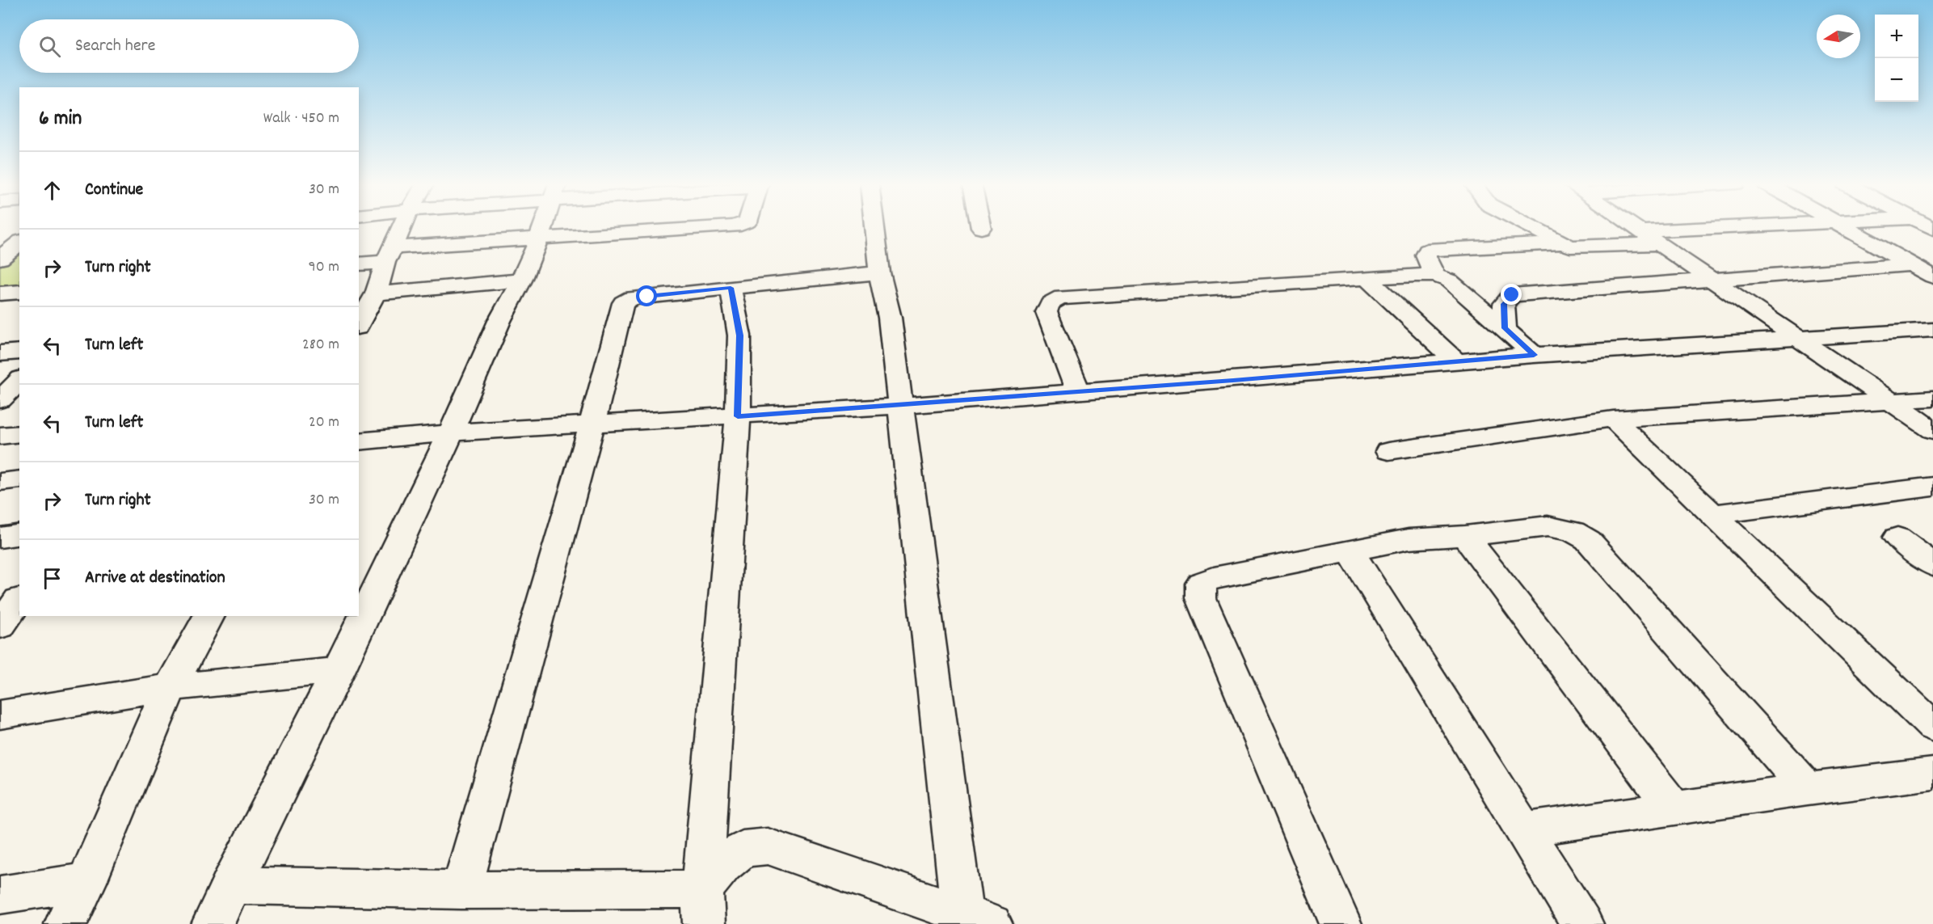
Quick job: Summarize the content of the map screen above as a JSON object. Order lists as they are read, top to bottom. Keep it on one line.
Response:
{"north":"left","page":{"map_buttons":["+","−"],"search":"Search here","heading":["6 min","Walk · 450 m"],"list":[["Continue","30 m"],["Turn right","90 m"],["Turn left","280 m"],["Turn left","20 m"],["Turn right","30 m"],"Arrive at destination"]}}
